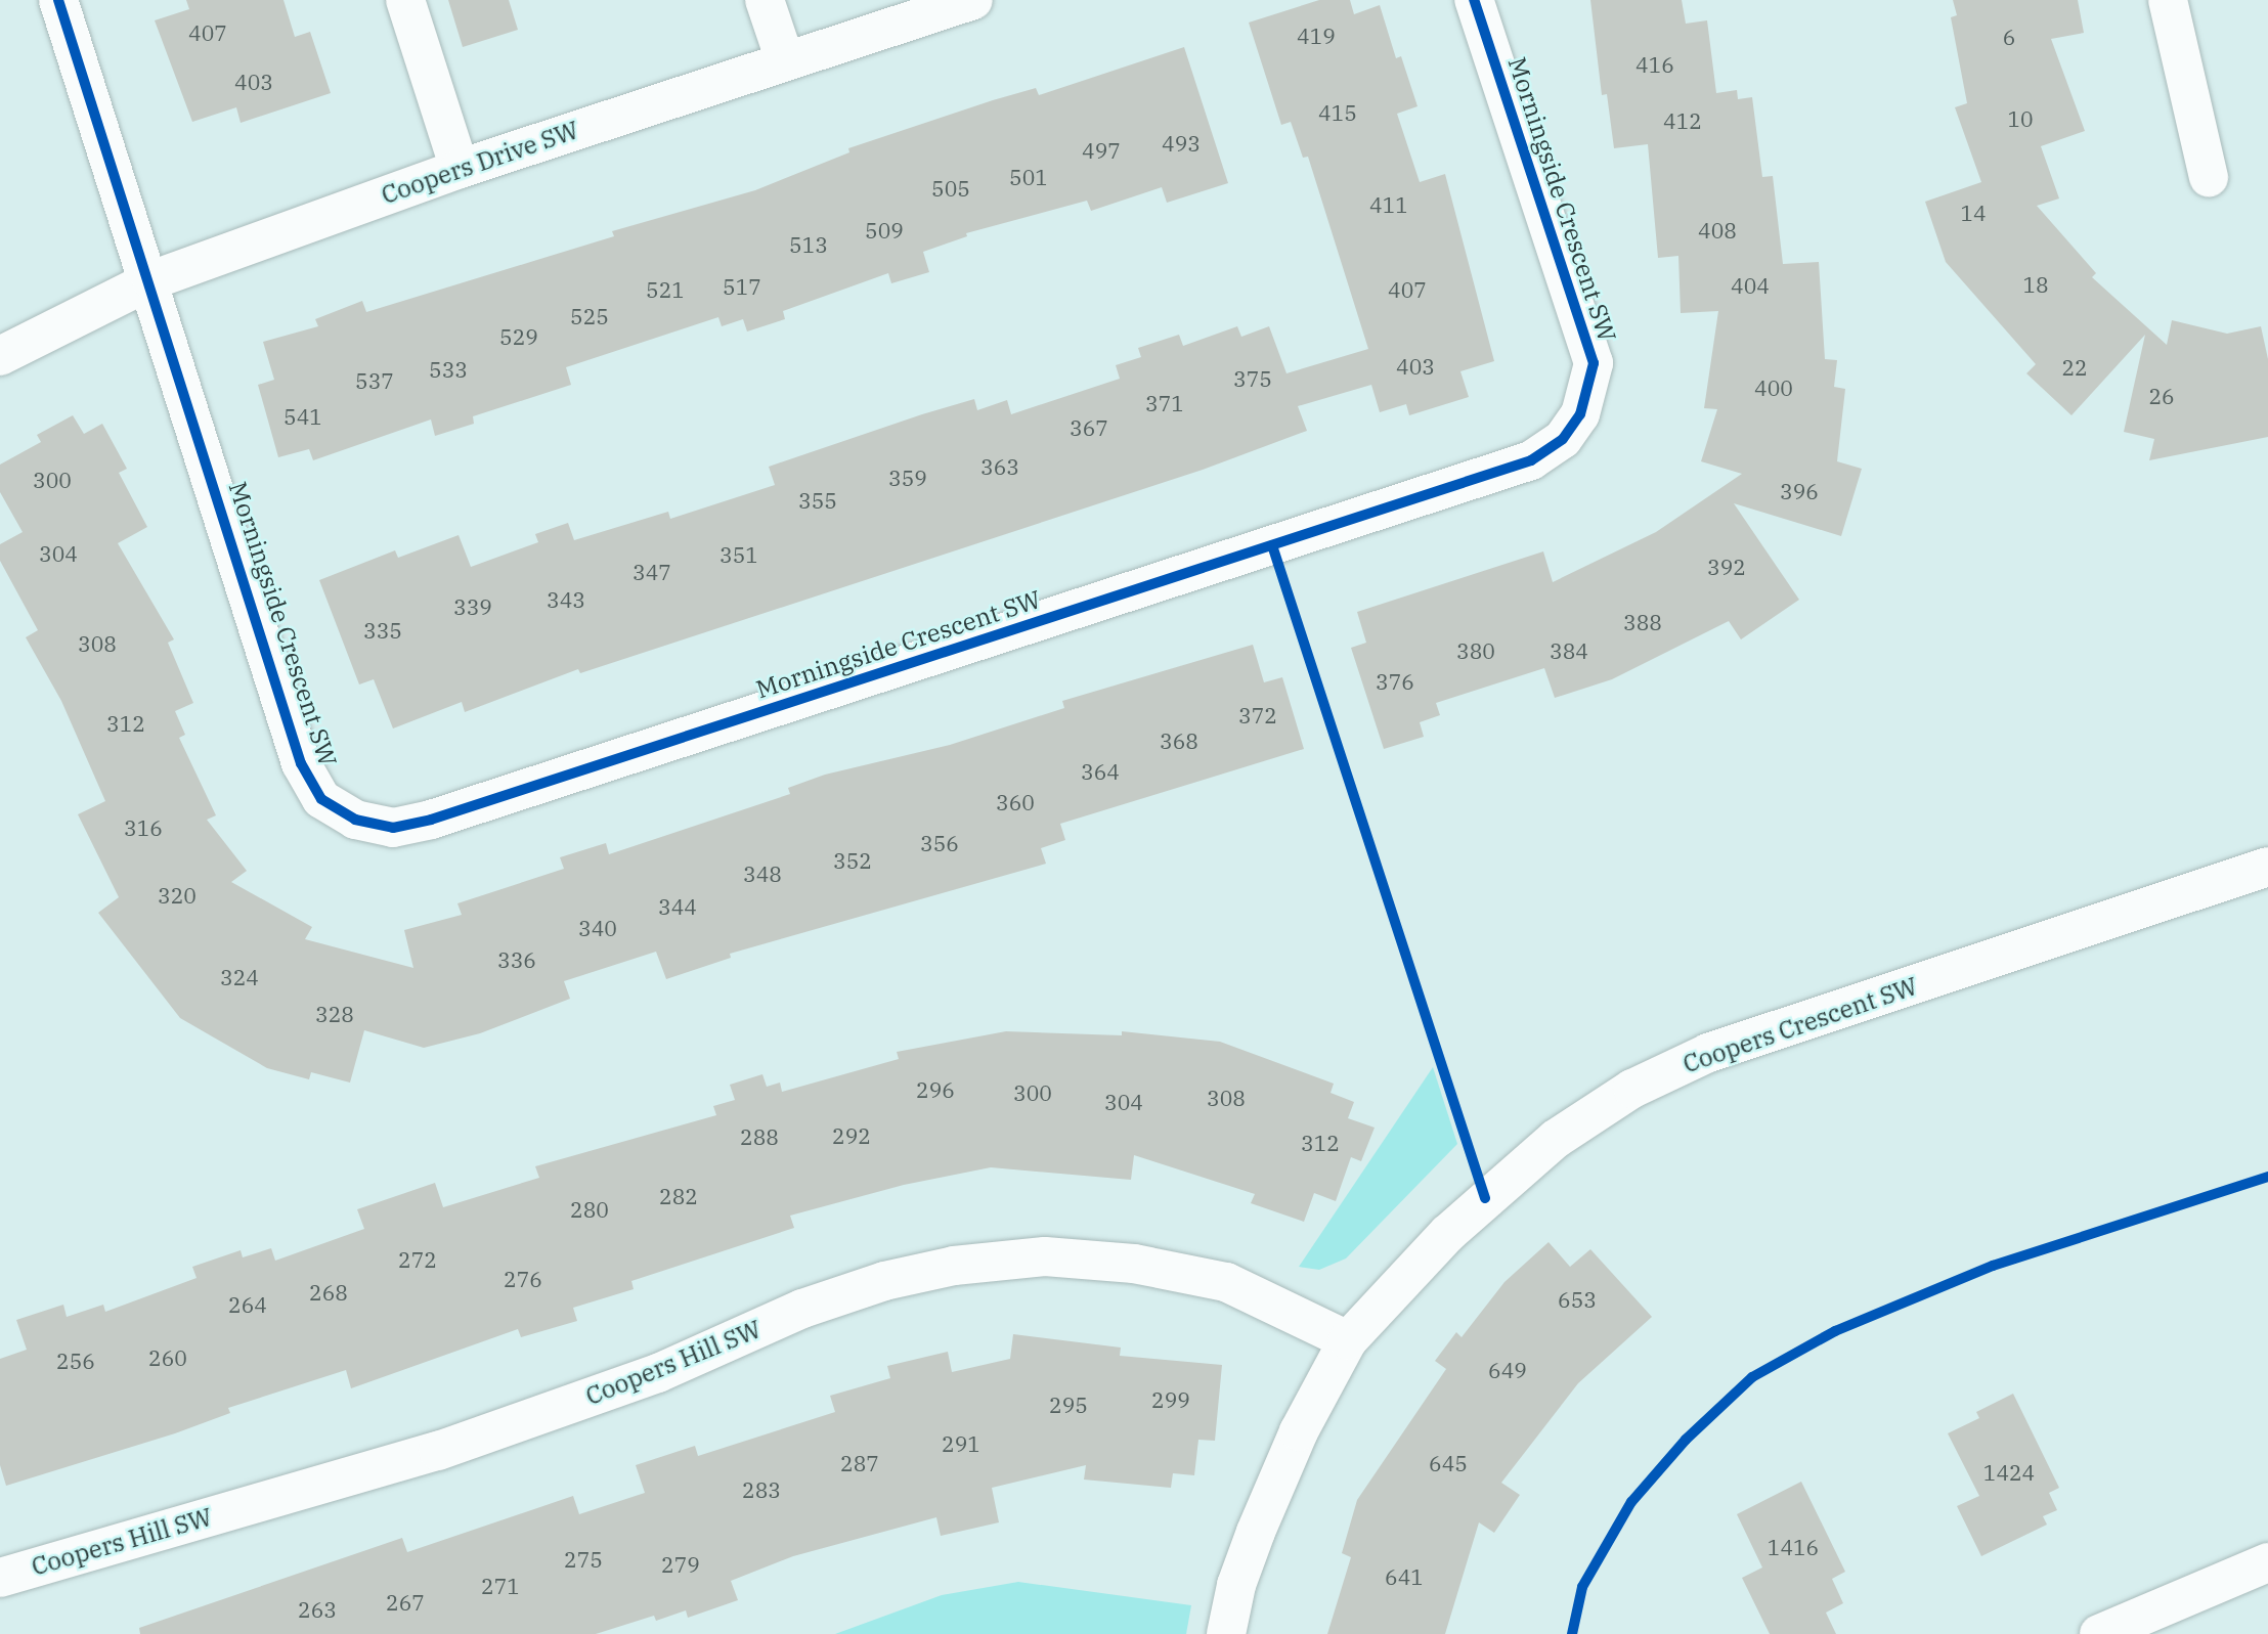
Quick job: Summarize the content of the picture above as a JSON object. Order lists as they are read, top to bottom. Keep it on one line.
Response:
{"streets":{"street":["Coopers Drive SW","Morningside Crescent SW","Coopers Crescent SW","Coopers Hill SW"]},"crossings":[["Coopers Drive SW","Morningside Crescent SW"],["Coopers Crescent SW","Coopers Hill SW"]],"house_numbers":["407","419","6","416","403","415","10","412","493","497","501","505","411","14","509","408","513","18","404","517","521","407","525","529","403","22","533","375","537","400","26","371","541","367","363","359","300","396","355","304","351","392","347","343","339","388","335","308","380","384","376","372","312","368","364","360","316","356","352","348","320","344","340","336","324","328","296","300","308","304","292","288","312","282","280","272","276","268","653","264","260","256","649","299","295","291","287","645","1424","283","1416","275","279","641","271","267","263"]}
